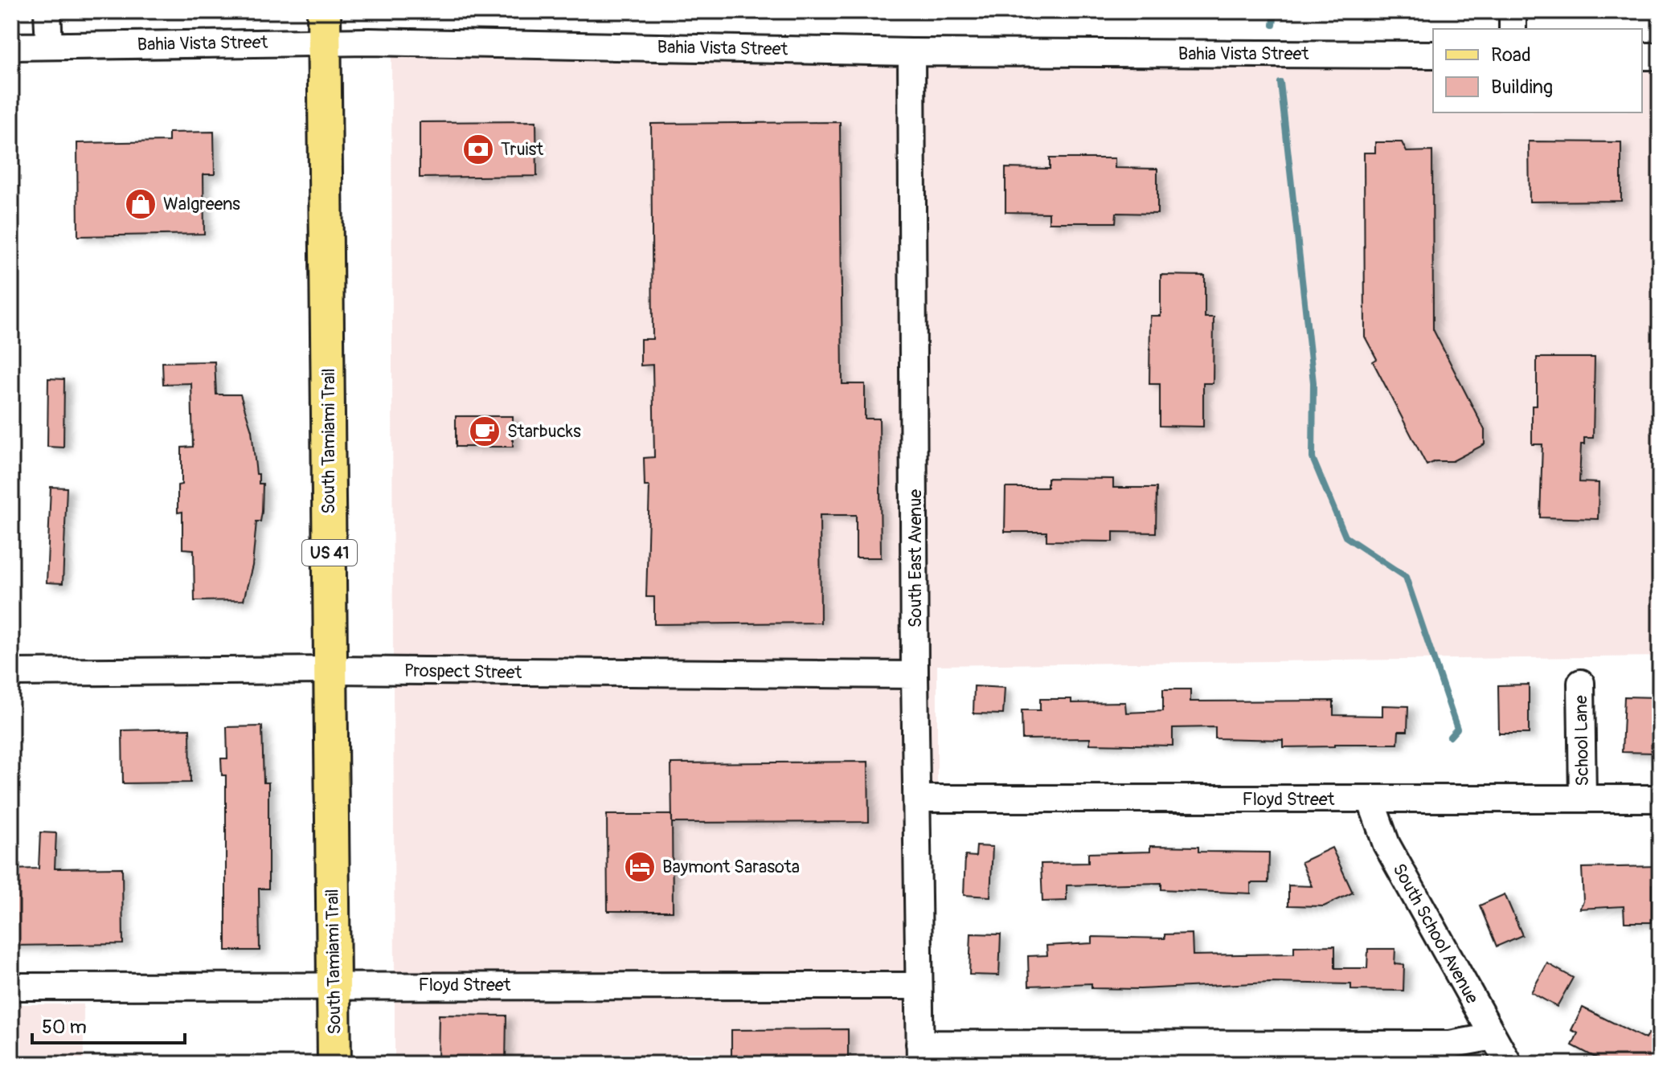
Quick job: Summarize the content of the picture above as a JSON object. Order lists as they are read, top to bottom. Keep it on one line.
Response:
{"streets":{"main road":["South Tamiami Trail","US 41"],"street":["Bahia Vista Street","South East Avenue","Prospect Street","School Lane","Floyd Street","South School Avenue"]},"crossings":[["Bahia Vista Street","South Tamiami Trail"],["Bahia Vista Street","South East Avenue"],["South Tamiami Trail","Prospect Street"],["South Tamiami Trail","Floyd Street"],["South East Avenue","Prospect Street"],["South East Avenue","Floyd Street"],["School Lane","Floyd Street"],["Floyd Street","South School Avenue"]],"places":{"bank":["Truist"],"shop":["Walgreens"],"cafe":["Starbucks"],"hotel":["Baymont Sarasota"]},"legend":["Road","Building"],"scale_bar":"50 m"}
